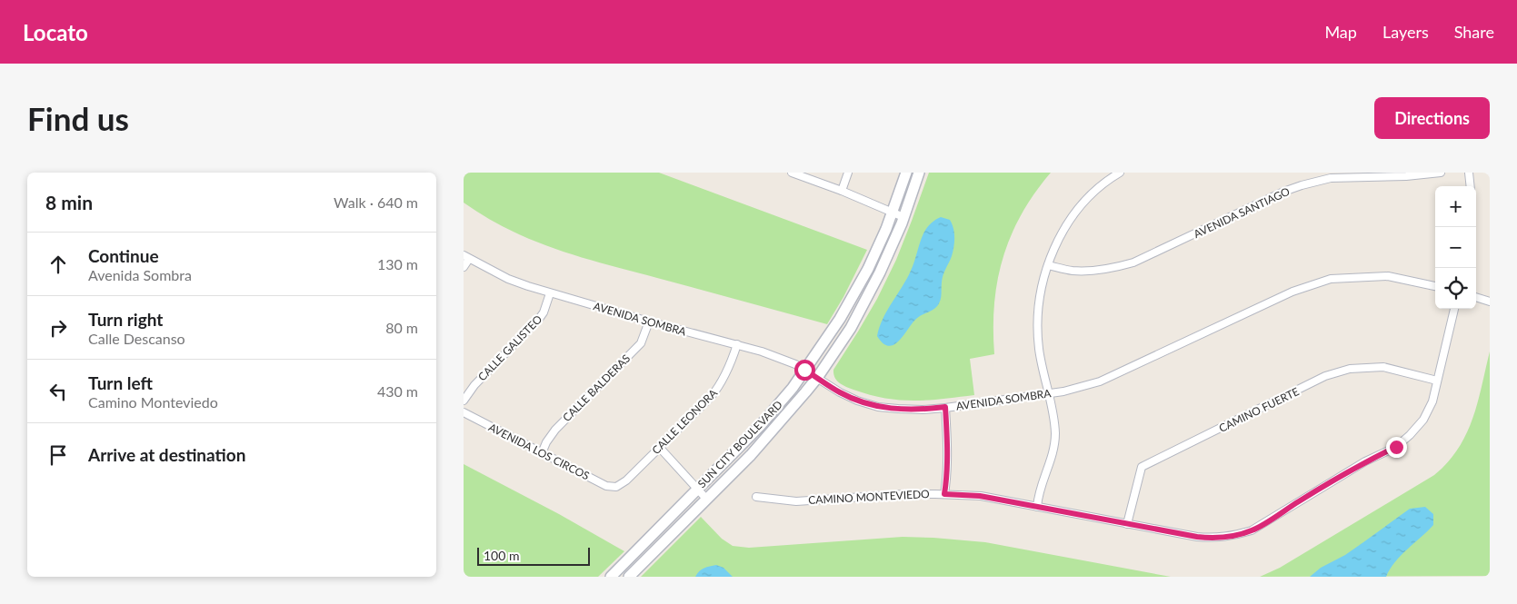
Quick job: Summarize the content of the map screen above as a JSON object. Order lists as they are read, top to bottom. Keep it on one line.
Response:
{"streets":{"street":["AVENIDA SANTIAGO","AVENIDA SOMBRA","CALLE GALISTEO","CALLE BALDERAS","CAMINO FUERTE","CALLE LEONORA","SUN CITY BOULEVARD","AVENIDA LOS CIRCOS","CAMINO MONTEVIEDO"]},"crossings":[["AVENIDA SOMBRA","CALLE GALISTEO"],["AVENIDA SOMBRA","CALLE BALDERAS"],["AVENIDA SOMBRA","CALLE LEONORA"],["AVENIDA SOMBRA","SUN CITY BOULEVARD"],["CALLE BALDERAS","AVENIDA LOS CIRCOS"],["CAMINO FUERTE","CAMINO MONTEVIEDO"],["CALLE LEONORA","AVENIDA LOS CIRCOS"]],"scale_bar":"100 m","page":{"header":"Locato","nav":["Map","Layers","Share"],"buttons":"Directions","title":"Find us","heading":["8 min","Walk · 640 m"],"map_buttons":["+","−"],"list":[["Continue","Avenida Sombra","130 m"],["Turn right","Calle Descanso","80 m"],["Turn left","Camino Monteviedo","430 m"],"Arrive at destination"],"scale":"100 m"}}
